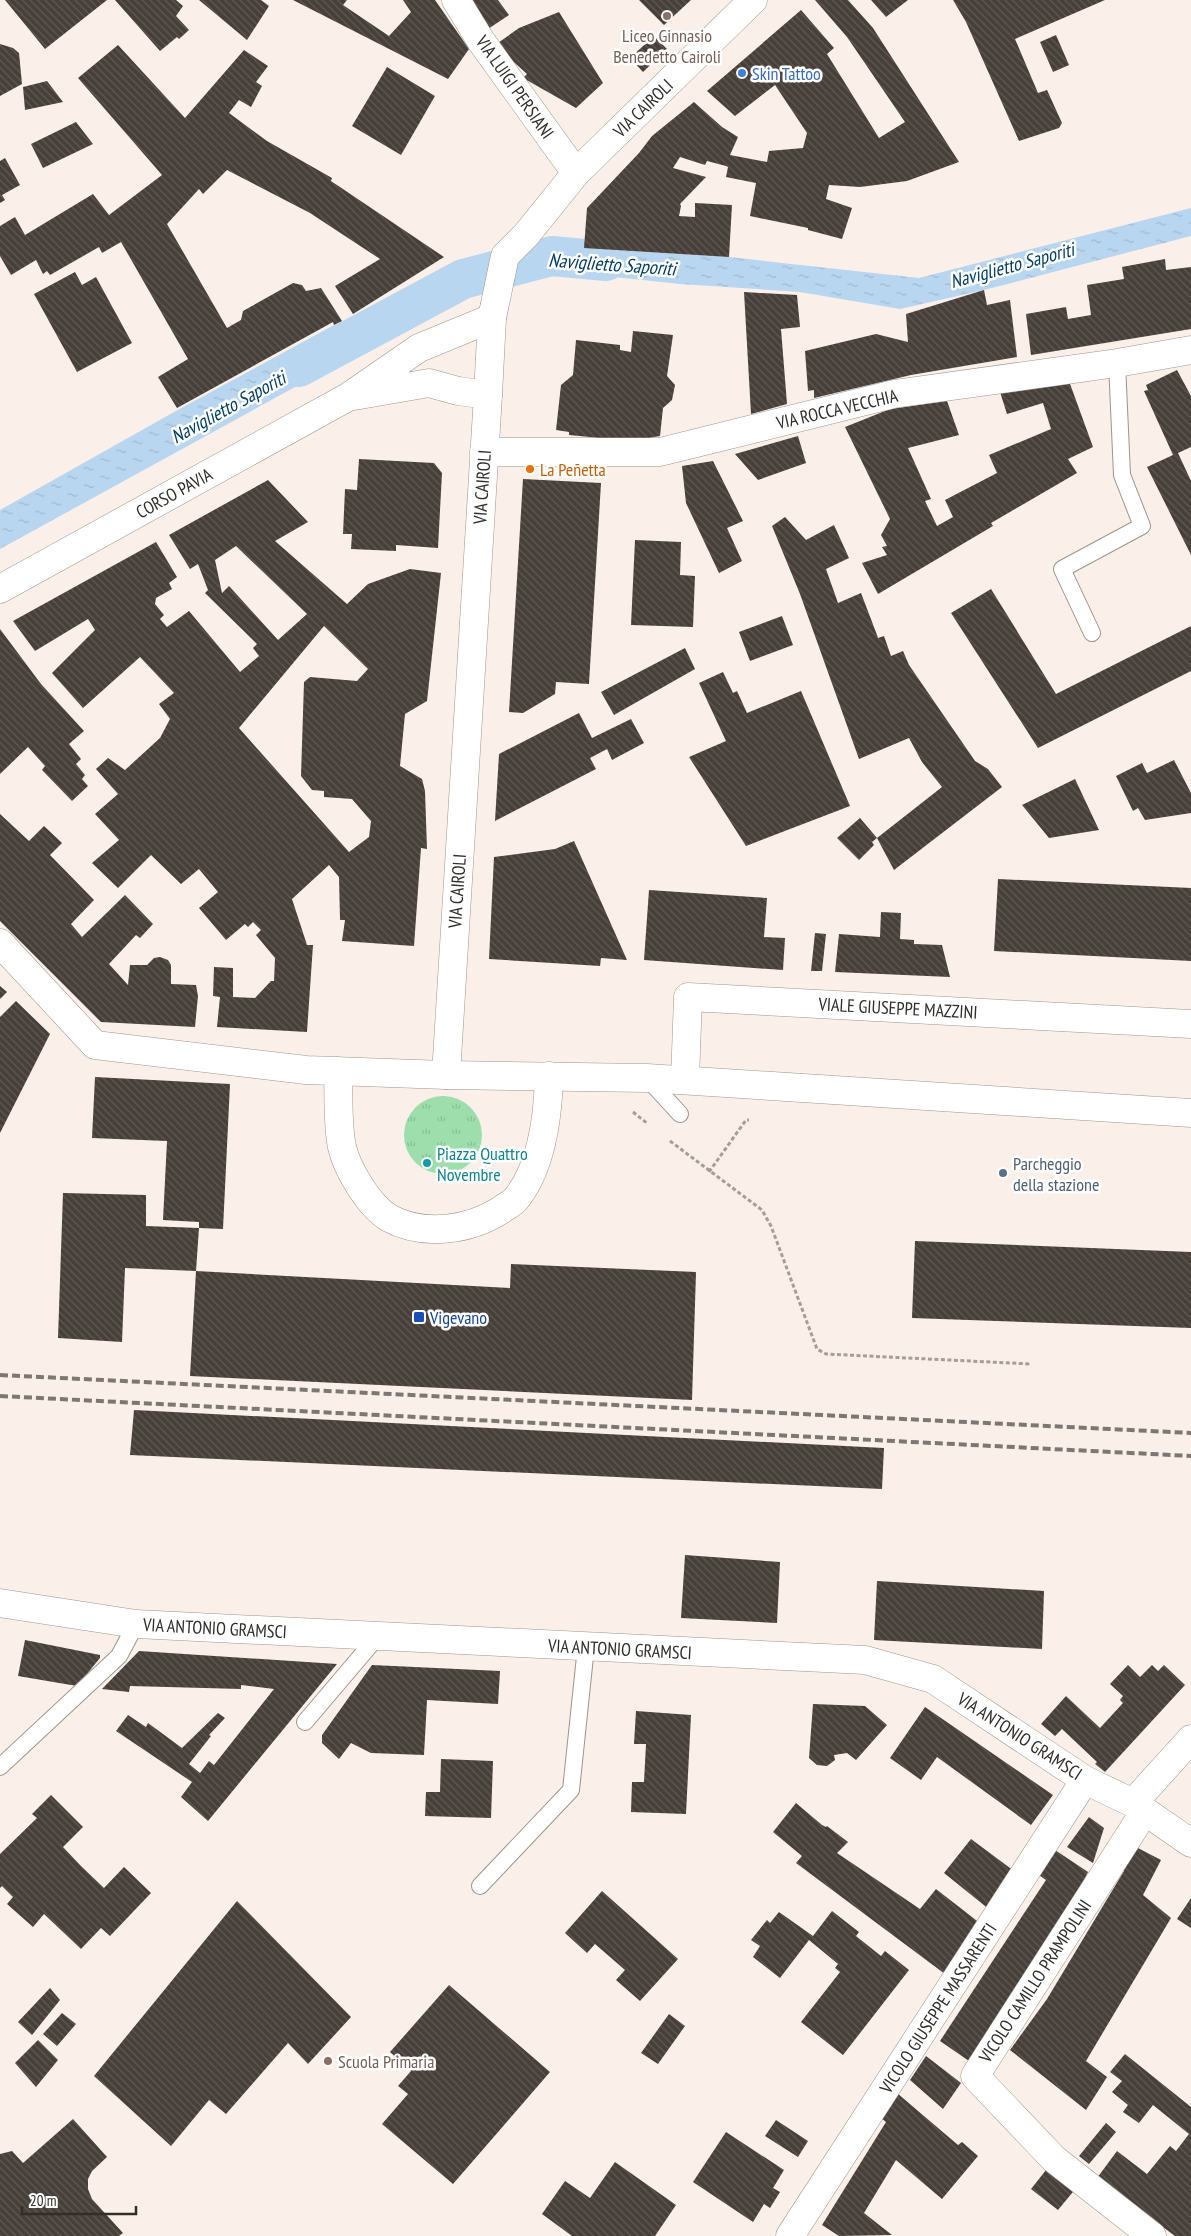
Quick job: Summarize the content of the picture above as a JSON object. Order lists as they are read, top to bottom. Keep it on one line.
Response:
{"streets":{"street":["VIA LUIGI PERSIANI","VIA CAIROLI","VIA ROCCA VECCHIA","CORSO PAVIA","VIALE GIUSEPPE MAZZINI","VIA ANTONIO GRAMSCI","VICOLO CAMILLO PRAMPOLINI","VICOLO GIUSEPPE MASSARENTI"]},"crossings":[["VIA LUIGI PERSIANI","VIA CAIROLI"],["VIA CAIROLI","VIA ROCCA VECCHIA"],["VIA CAIROLI","CORSO PAVIA"],["VIA ANTONIO GRAMSCI","VICOLO CAMILLO PRAMPOLINI"],["VIA ANTONIO GRAMSCI","VICOLO GIUSEPPE MASSARENTI"]],"water":["Naviglietto Saporiti"],"places":{"other":["Liceo Ginnasio Benedetto Cairoli","Skin Tattoo","La Peñetta","Piazza Quattro Novembre","Parcheggio della stazione","Scuola Primaria"],"transit":["Vigevano"]},"scale_bar":"20 m"}
